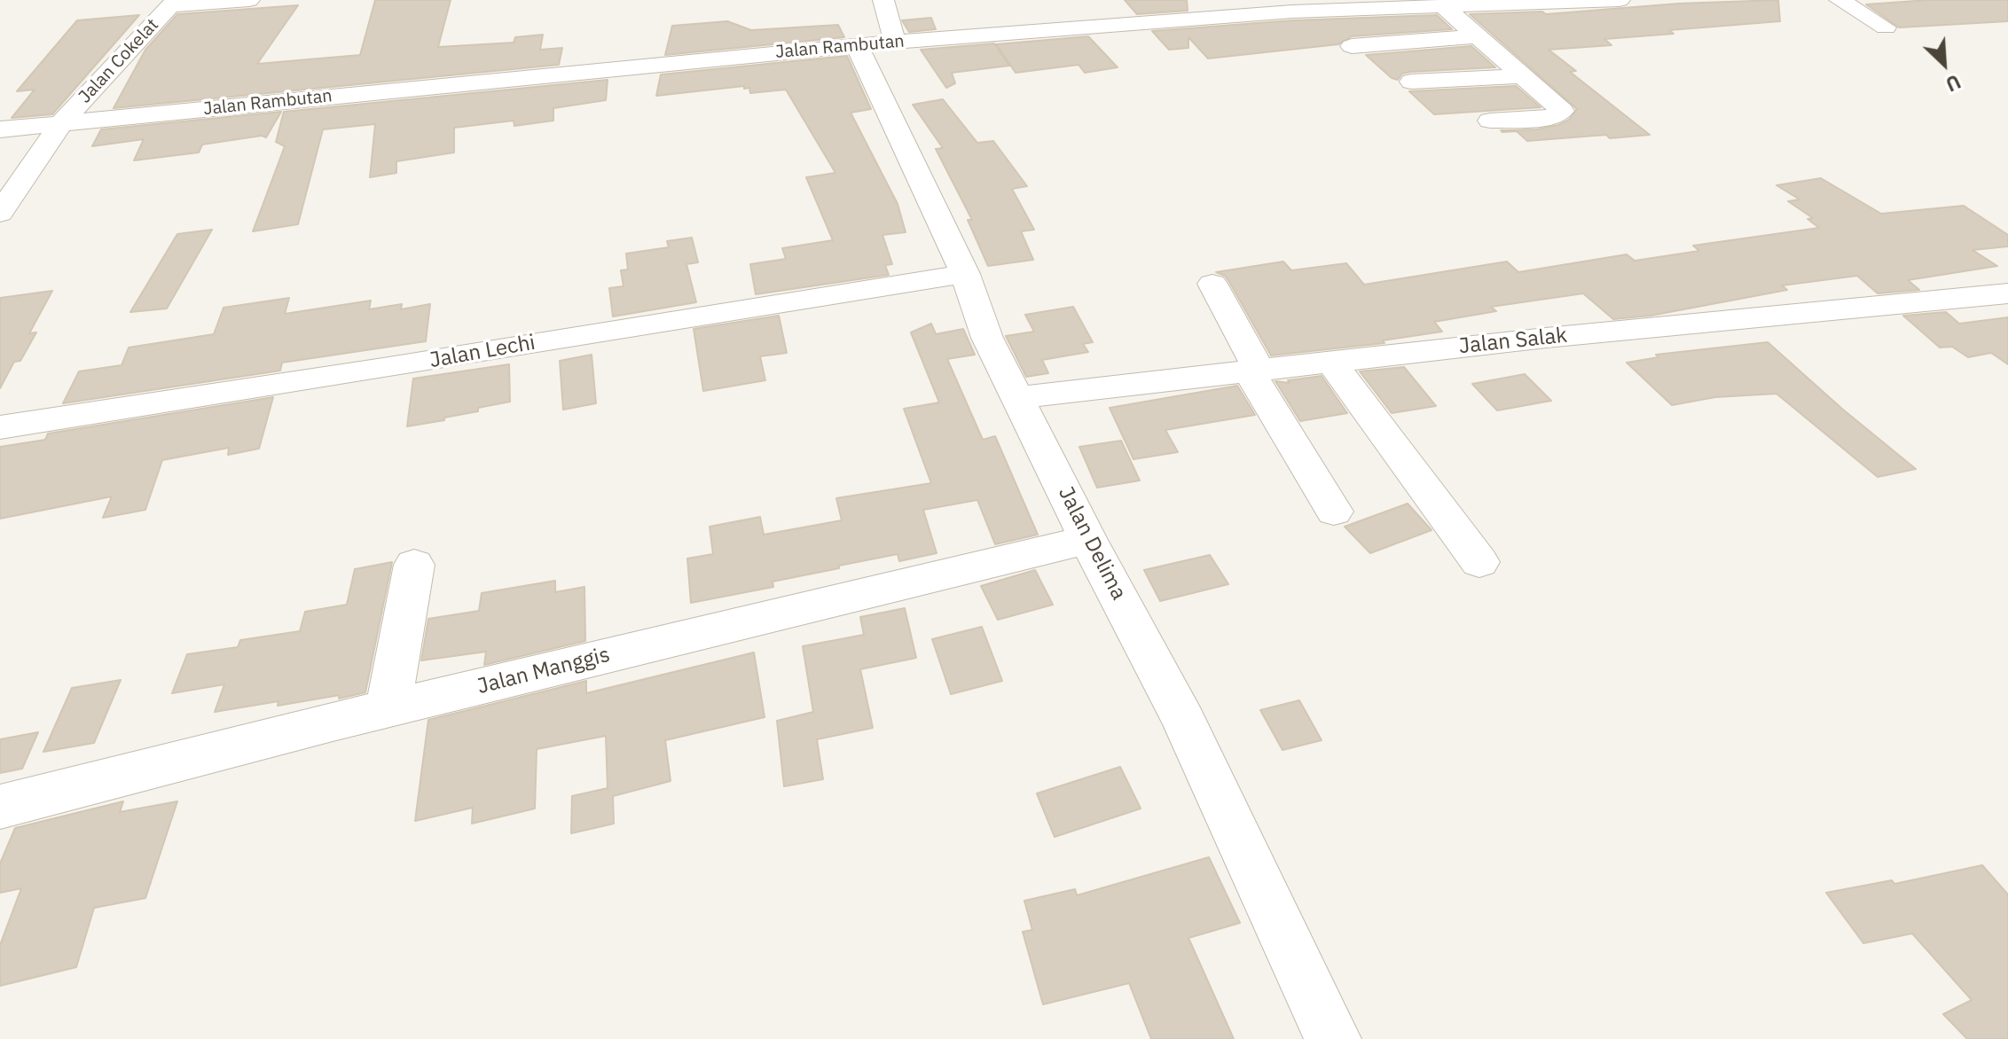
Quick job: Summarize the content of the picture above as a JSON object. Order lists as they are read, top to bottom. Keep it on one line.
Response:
{"streets":{"street":["Jalan Rambutan","Jalan Cokelat","Jalan Salak","Jalan Lechi","Jalan Delima","Jalan Manggis"]},"crossings":[["Jalan Rambutan","Jalan Cokelat"],["Jalan Rambutan","Jalan Delima"],["Jalan Salak","Jalan Delima"],["Jalan Lechi","Jalan Delima"],["Jalan Delima","Jalan Manggis"]],"north":"bottom right"}
